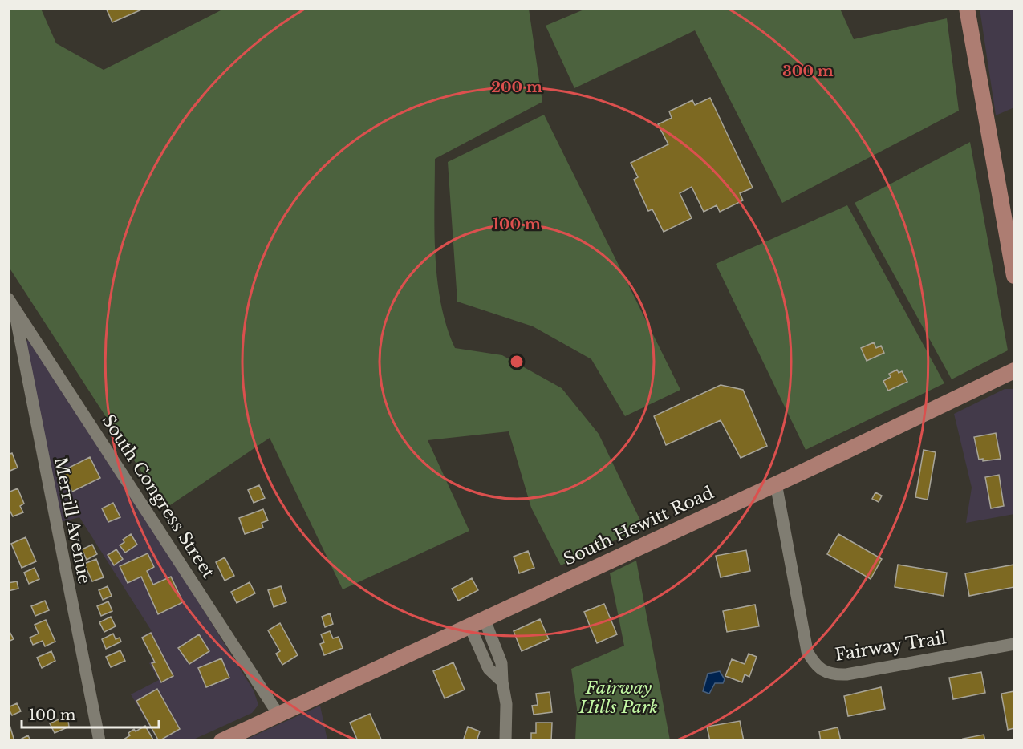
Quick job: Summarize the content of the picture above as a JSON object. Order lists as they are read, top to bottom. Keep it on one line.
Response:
{"streets":{"main road":["South Hewitt Road"],"street":["South Congress Street","Merrill Avenue","Fairway Trail"]},"crossings":[["South Congress Street","Merrill Avenue"],["South Congress Street","South Hewitt Road"],["South Hewitt Road","Fairway Trail"]],"parks":["Fairway Hills Park"],"scale_bar":"100 m","rings":["300 m","200 m","100 m"]}
